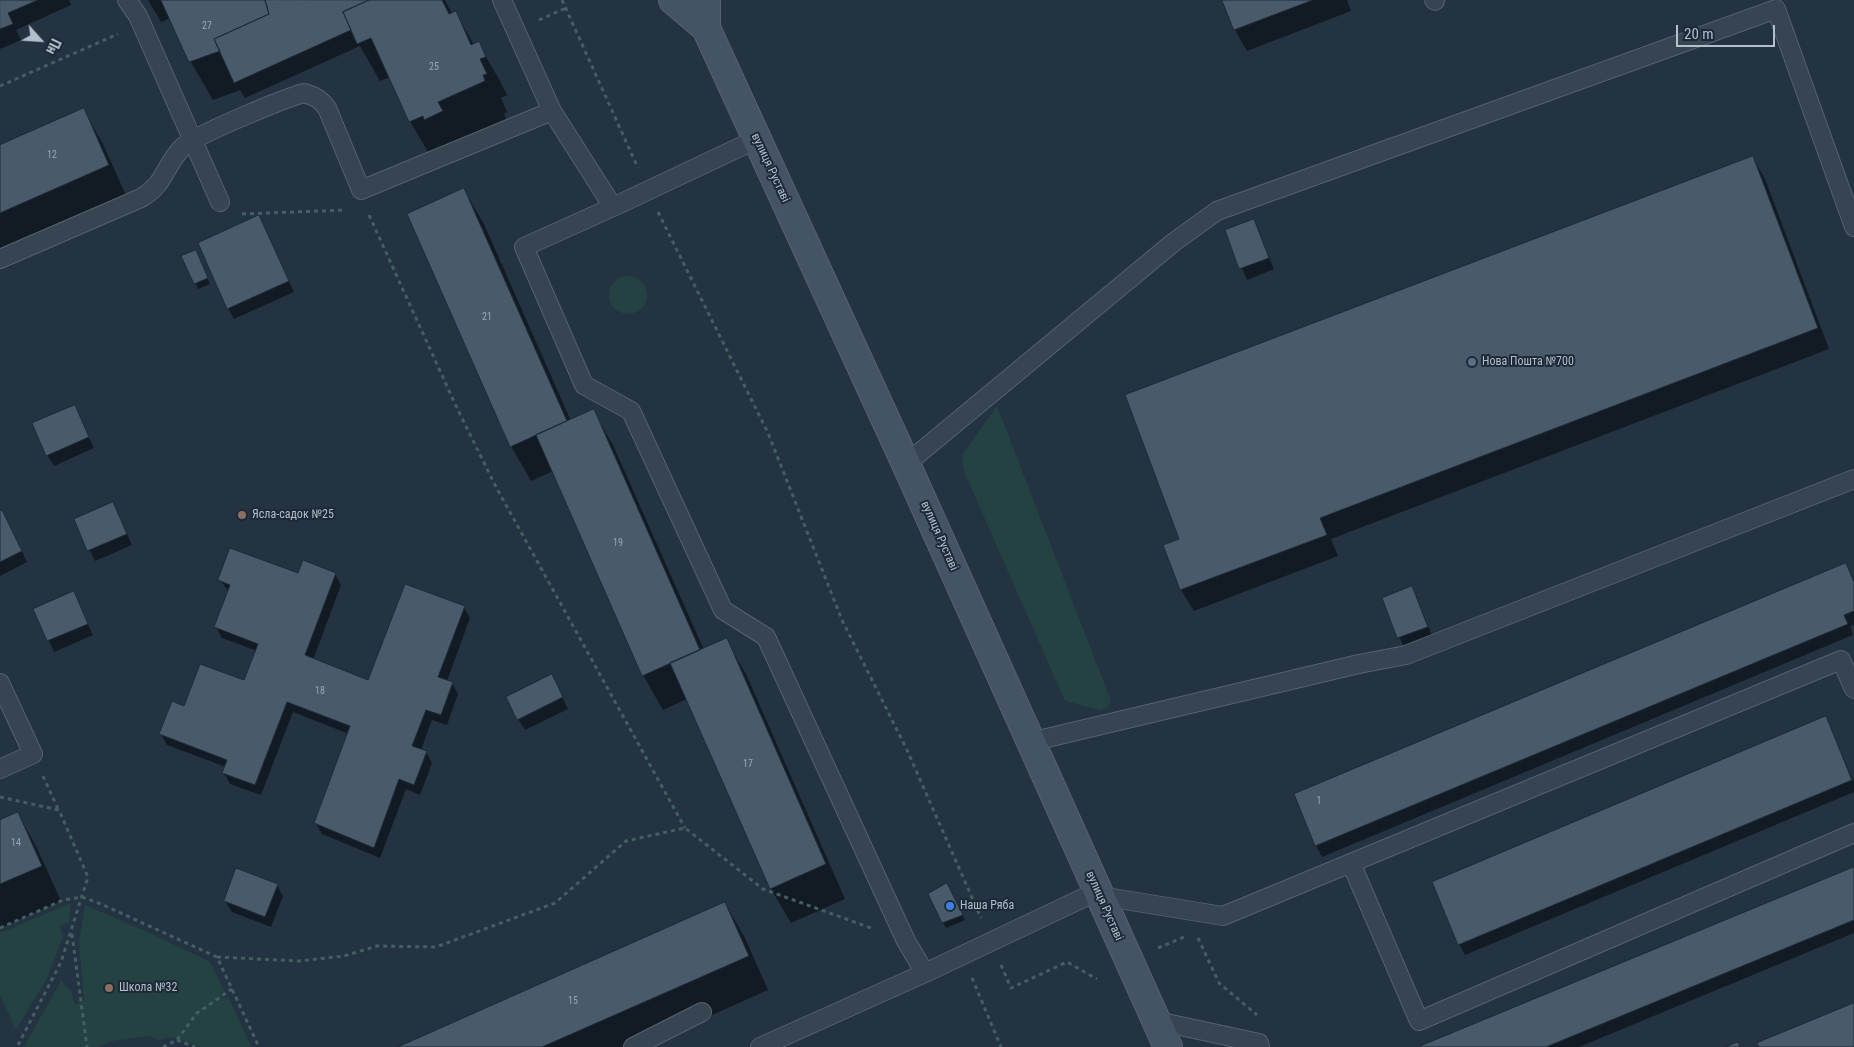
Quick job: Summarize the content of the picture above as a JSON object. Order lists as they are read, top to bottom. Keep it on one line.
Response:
{"streets":{"main road":["вулиця Руставі"]},"places":["Нова Пошта №700","Ясла-садок №25","Наша Ряба","Школа №32"],"house_numbers":["27","25","12","21","19","18","17","1","14","15"],"scale_bar":"20 m","north":"bottom right"}
